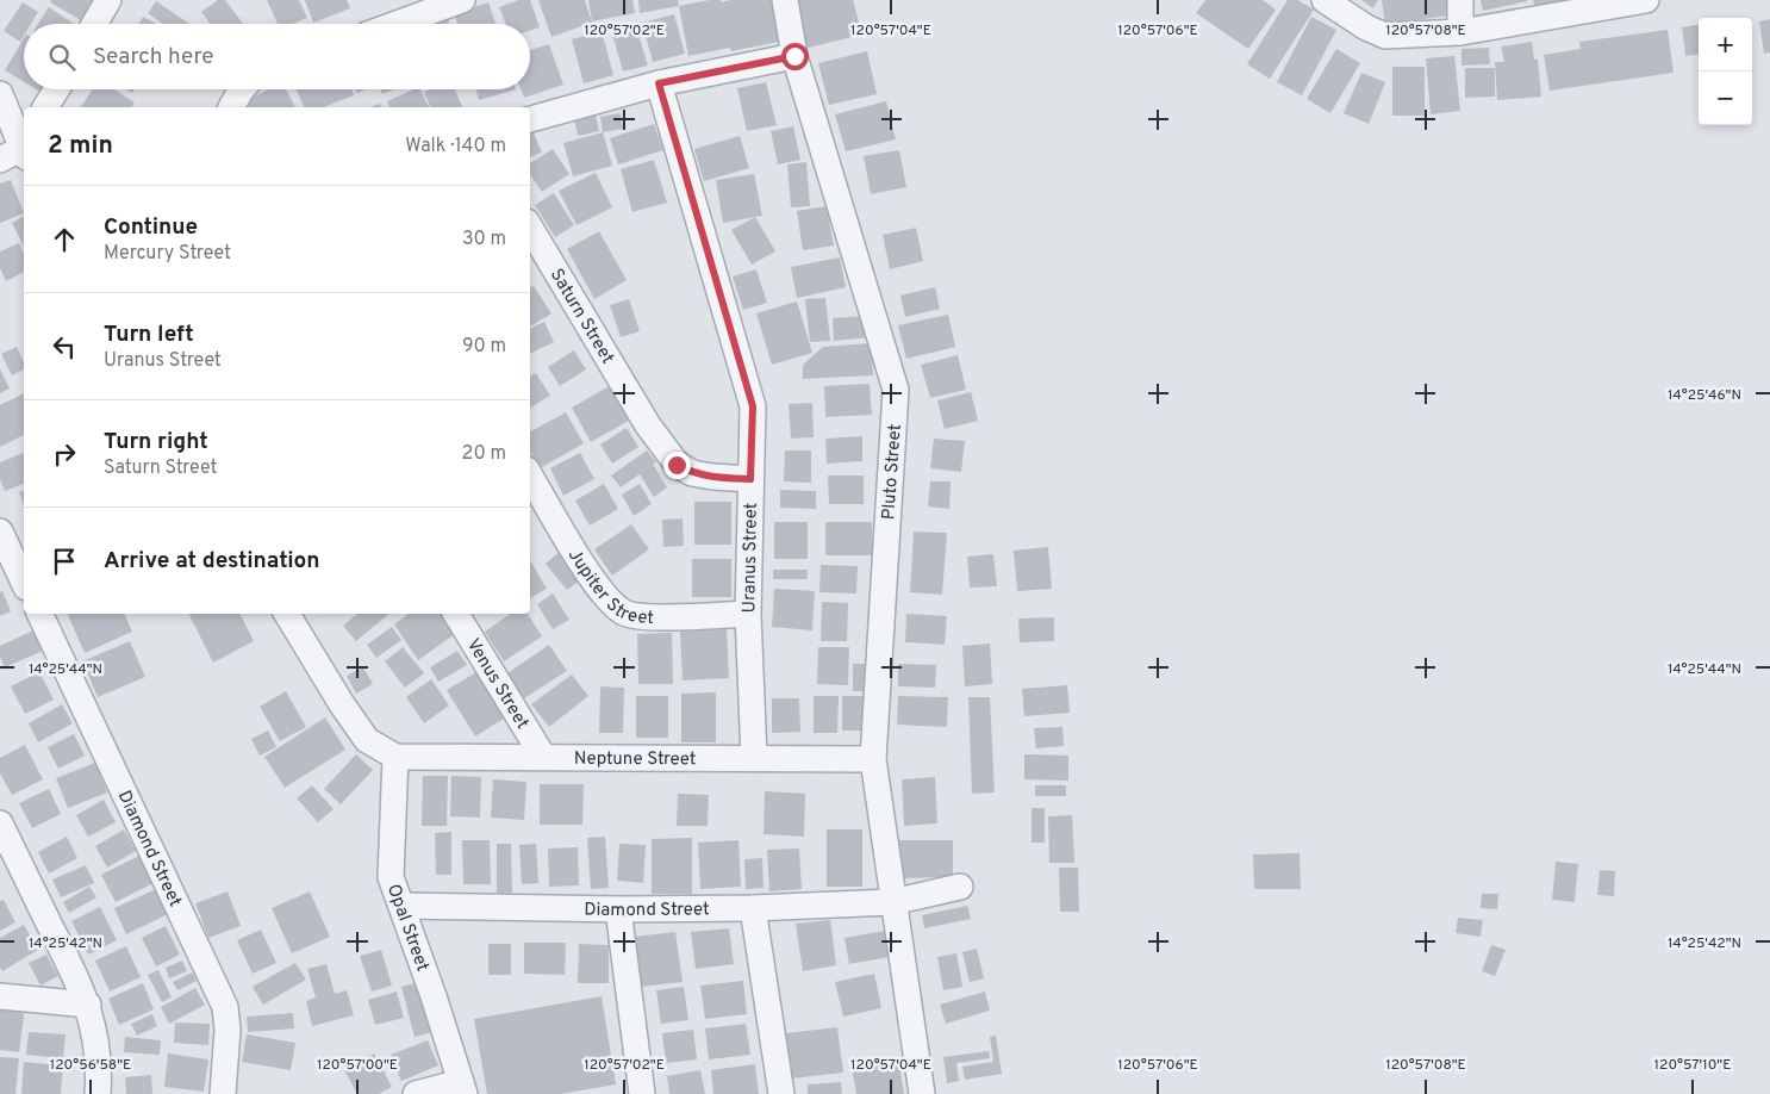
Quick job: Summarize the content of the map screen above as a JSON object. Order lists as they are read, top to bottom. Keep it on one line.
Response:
{"streets":{"street":["Saturn Street","Pluto Street","Uranus Street","Jupiter Street","Venus Street","Neptune Street","Diamond Street","Opal Street"]},"crossings":[["Saturn Street","Uranus Street"],["Pluto Street","Neptune Street"],["Pluto Street","Diamond Street"],["Uranus Street","Jupiter Street"],["Uranus Street","Neptune Street"],["Venus Street","Neptune Street"],["Neptune Street","Opal Street"],["Diamond Street","Opal Street"]],"page":{"map_buttons":["+","−"],"search":"Search here","heading":["2 min","Walk · 140 m"],"list":[["Continue","Mercury Street","30 m"],["Turn left","Uranus Street","90 m"],["Turn right","Saturn Street","20 m"],"Arrive at destination"]},"coordinates":["120°57'02\"E","120°57'04\"E","120°57'06\"E","120°57'08\"E","14°25'46\"N","14°25'44\"N","14°25'42\"N","120°56'58\"E","120°57'00\"E","120°57'10\"E"]}
